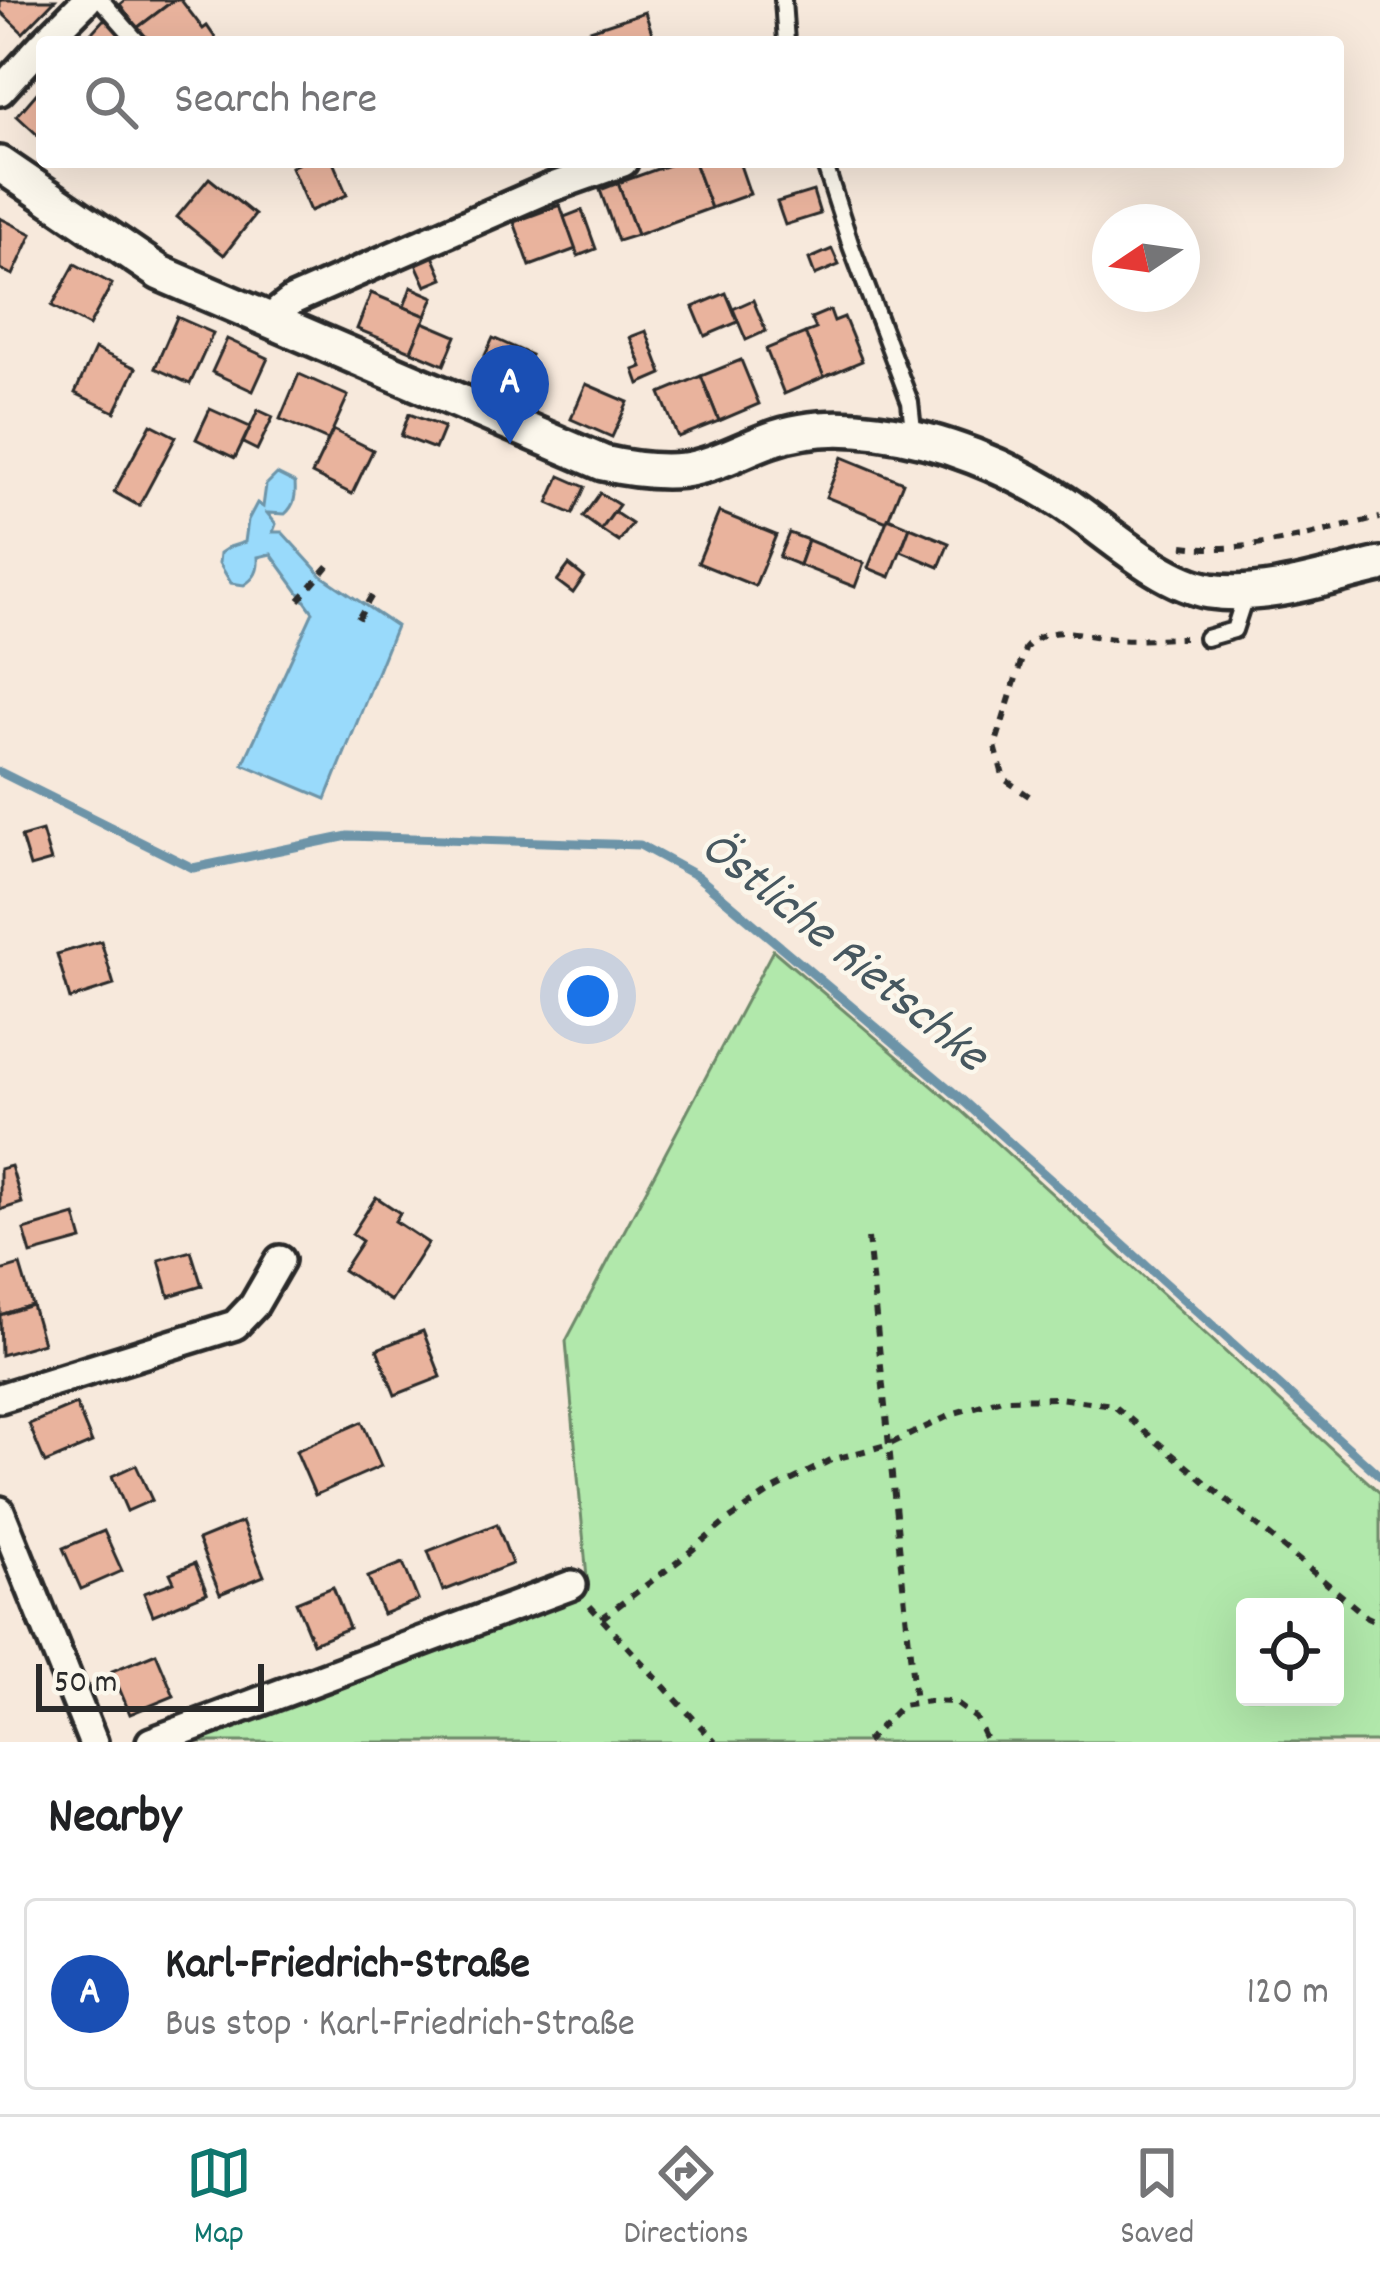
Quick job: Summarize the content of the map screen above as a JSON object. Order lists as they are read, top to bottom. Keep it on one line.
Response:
{"water":["Östliche Rietschke"],"scale_bar":"50 m","north":"left","page":{"search":"Search here","pins":"A","scale":"50 m","heading":"Nearby","list":[{"mark":"A","name":"Karl-Friedrich-Straße","note":"Bus stop · Karl-Friedrich-Straße","value":"120 m"}],"nav":["Map","Directions","Saved"]}}
